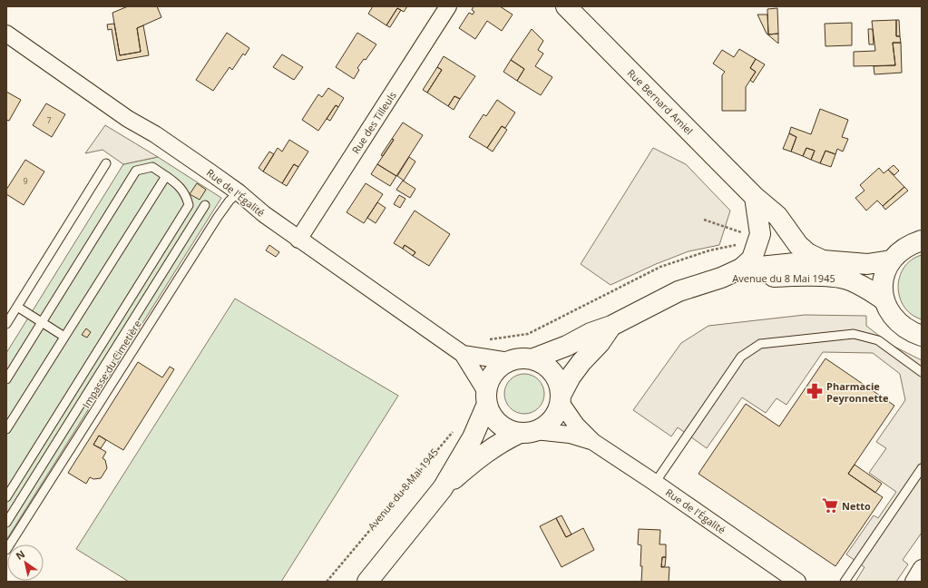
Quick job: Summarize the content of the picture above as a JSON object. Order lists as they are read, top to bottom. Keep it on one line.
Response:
{"streets":{"main road":["Rue Bernard Amiel","Avenue du 8 Mai 1945"],"street":["Rue des Tilleuls","Rue de l'Égalité"],"lane":["Impasse du Cimetière"]},"crossings":[["Rue Bernard Amiel","Avenue du 8 Mai 1945"],["Rue des Tilleuls","Rue de l'Égalité"],["Rue de l'Égalité","Avenue du 8 Mai 1945"],["Rue de l'Égalité","Impasse du Cimetière"]],"places":{"pharmacy":["Pharmacie Peyronnette"],"supermarket":["Netto"]},"house_numbers":["7","9"],"north":"top left"}
